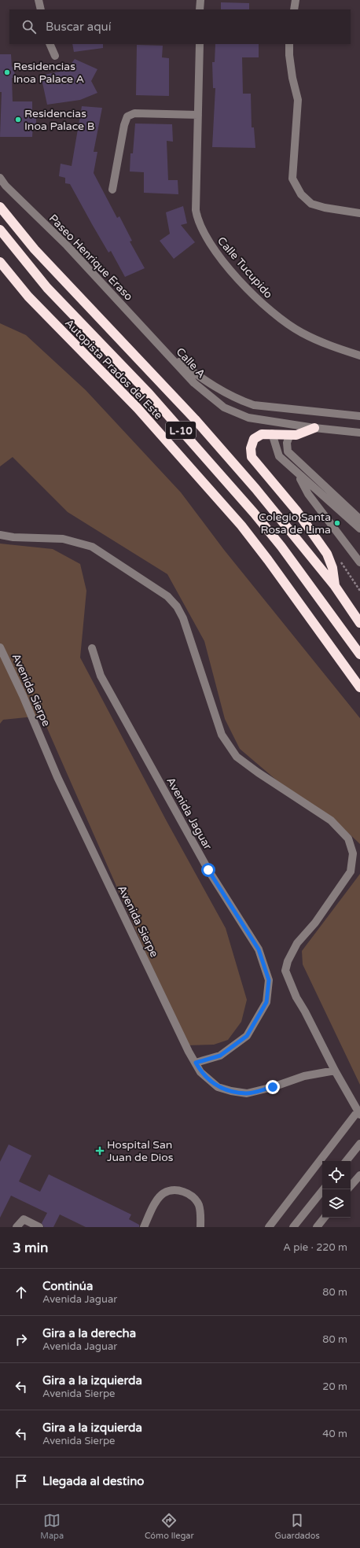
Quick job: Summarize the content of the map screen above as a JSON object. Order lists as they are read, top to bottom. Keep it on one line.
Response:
{"streets":{"highway":["Autopista Prados del Este","L-10"],"street":["Paseo Henrique Eraso","Calle Tucupido","Calle A","Avenida Sierpe","Avenida Jaguar"]},"crossings":[["Paseo Henrique Eraso","Calle A"],["Avenida Sierpe","Avenida Jaguar"]],"places":{"other":["Residencias Inoa Palace A","Residencias Inoa Palace B","Colegio Santa Rosa de Lima"],"health":["Hospital San Juan de Dios"]},"page":{"search":"Buscar aquí","heading":["3 min","A pie · 220 m"],"list":[["Continúa","Avenida Jaguar","80 m"],["Gira a la derecha","Avenida Jaguar","80 m"],["Gira a la izquierda","Avenida Sierpe","20 m"],["Gira a la izquierda","Avenida Sierpe","40 m"],"Llegada al destino"],"nav":["Mapa","Cómo llegar","Guardados"]}}
